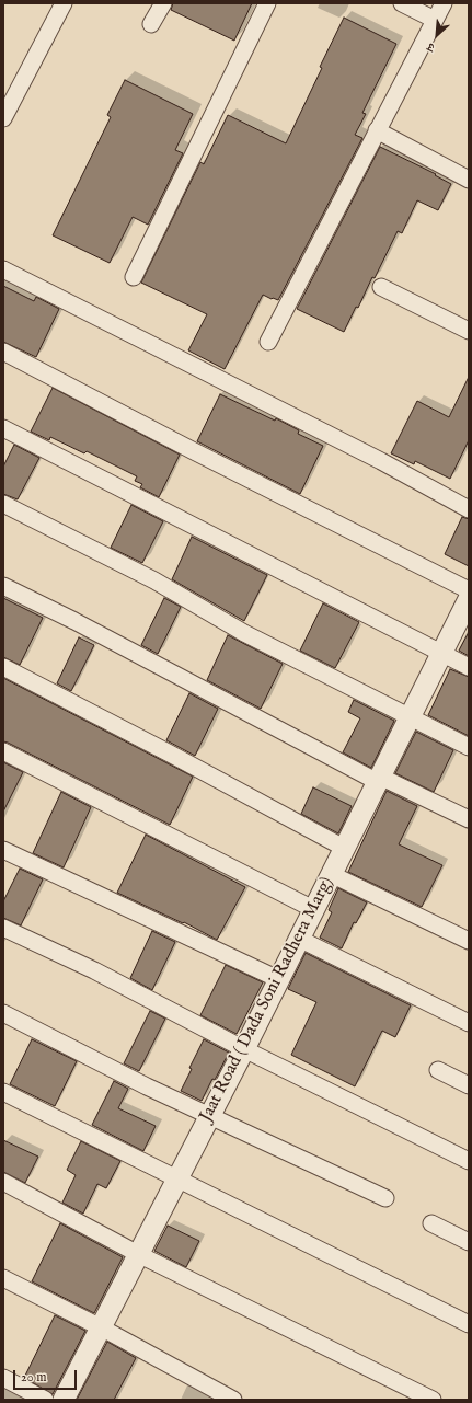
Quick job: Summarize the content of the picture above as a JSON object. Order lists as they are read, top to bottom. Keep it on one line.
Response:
{"streets":{"street":["Jaat Road ( Dada Soni Radhera Marg)"]},"scale_bar":"20 m","north":"bottom left"}
